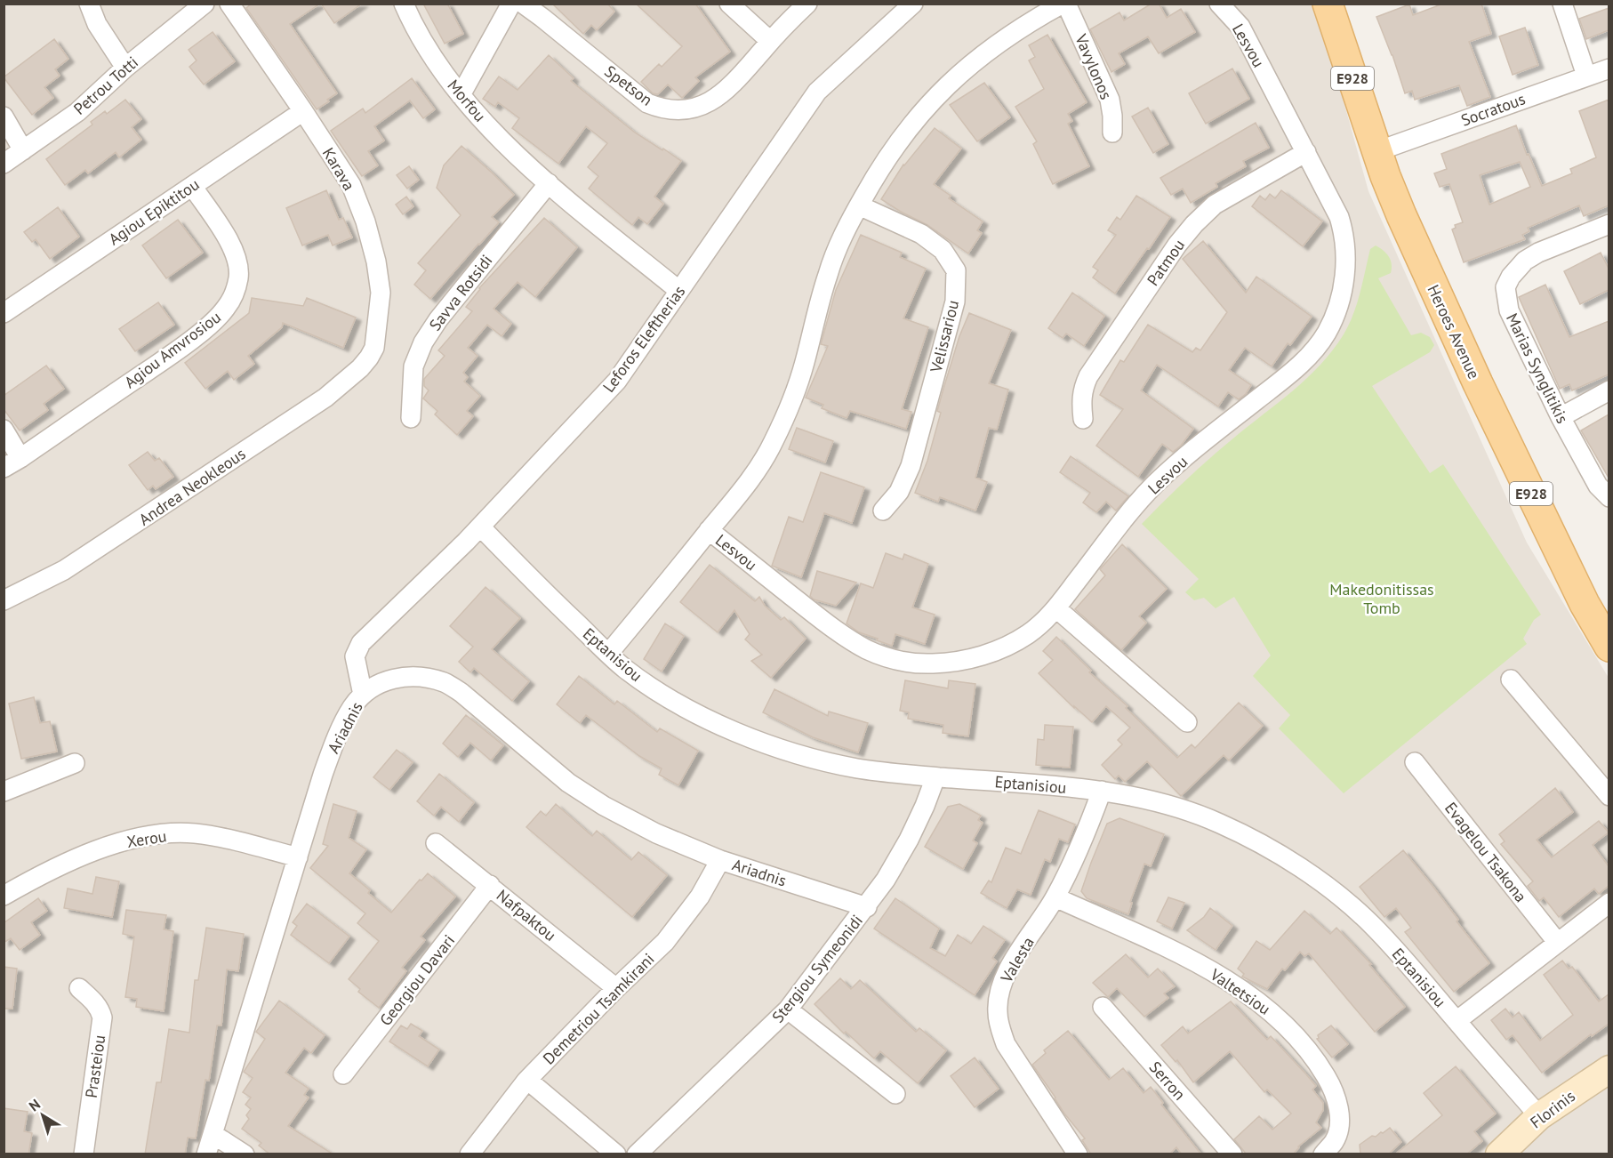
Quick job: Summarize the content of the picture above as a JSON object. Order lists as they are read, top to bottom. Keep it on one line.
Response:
{"streets":{"main road":["E928","Heroes Avenue"],"street":["Lesvou","Vavylonos","Petrou Totti","Spetson","Morfou","Socratous","Karava","Agiou Epiktitou","Patmou","Savva Rotsidi","Velissariou","Leforos Eleftherias","Agiou Amvrosiou","Marias Synglitikis","Andrea Neokleous","Eptanisiou","Ariadnis","Xerou","Evagelou Tsakona","Nafpaktou","Valesta","Stergiou Symeonidi","Georgiou Davari","Valtetsiou","Demetriou Tsamkirani","Prasteiou","Serron","Florinis"]},"crossings":[["Lesvou","Vavylonos"],["Lesvou","Patmou"],["Lesvou","Velissariou"],["Lesvou","Eptanisiou"],["Morfou","Savva Rotsidi"],["Morfou","Leforos Eleftherias"],["Socratous","Heroes Avenue"],["Karava","Agiou Epiktitou"],["Karava","Andrea Neokleous"],["Agiou Epiktitou","Agiou Amvrosiou"],["Leforos Eleftherias","Eptanisiou"],["Leforos Eleftherias","Ariadnis"],["Eptanisiou","Valesta"],["Eptanisiou","Stergiou Symeonidi"],["Eptanisiou","Florinis"],["Ariadnis","Xerou"],["Ariadnis","Stergiou Symeonidi"],["Ariadnis","Demetriou Tsamkirani"],["Nafpaktou","Georgiou Davari"],["Nafpaktou","Demetriou Tsamkirani"],["Valesta","Valtetsiou"]],"parks":["Makedonitissas Tomb"],"north":"top left"}
